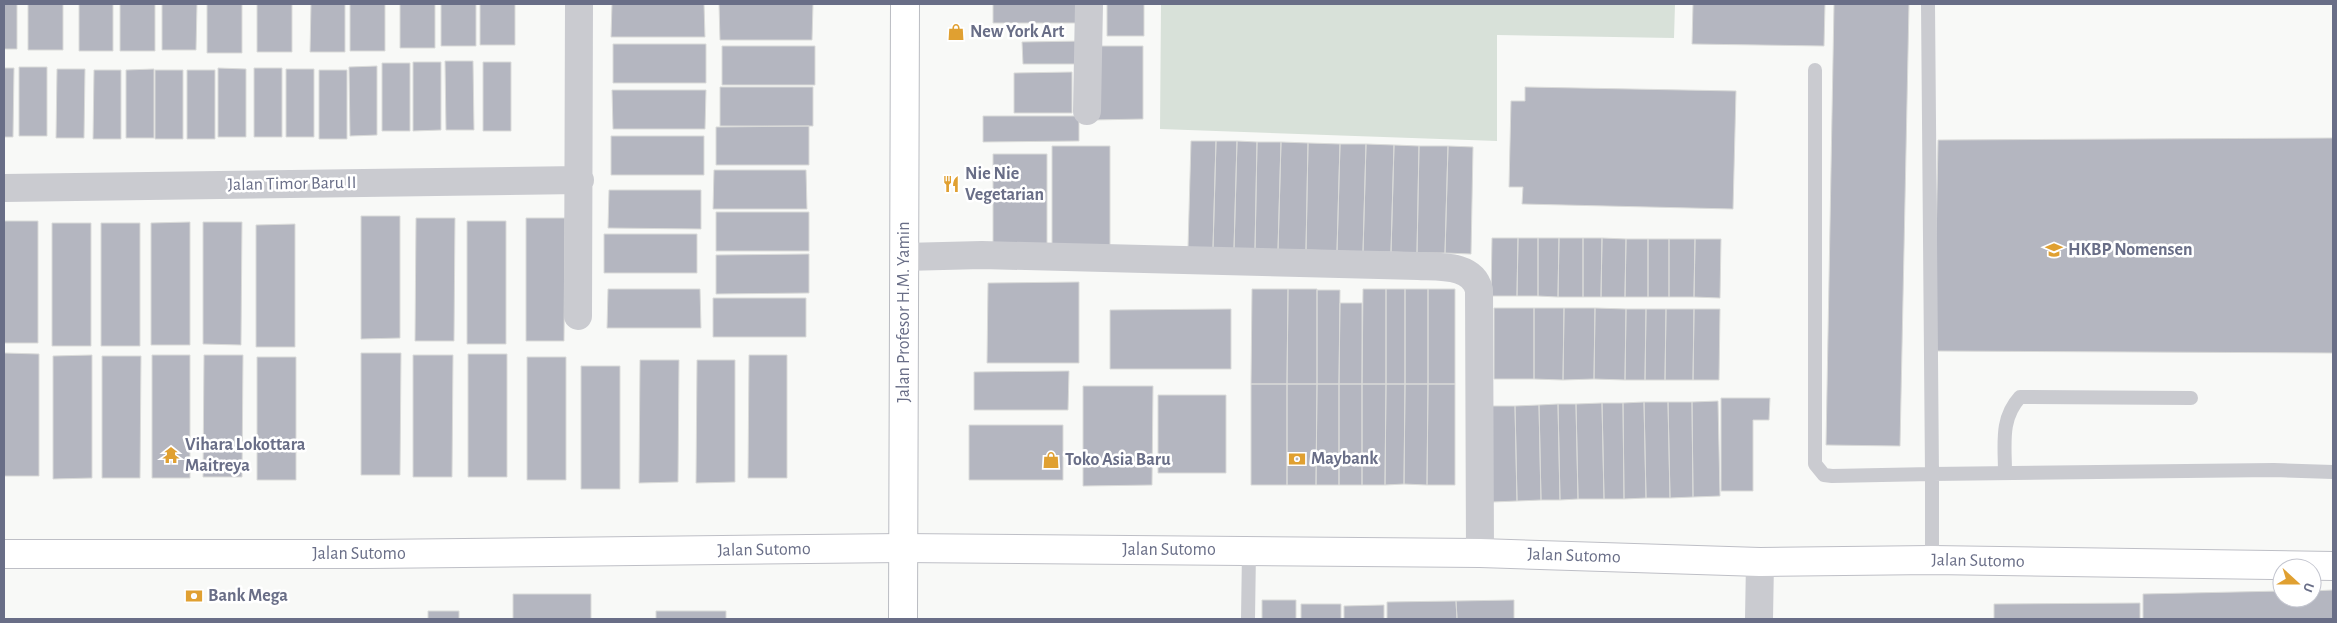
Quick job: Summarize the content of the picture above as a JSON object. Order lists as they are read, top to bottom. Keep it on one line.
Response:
{"streets":{"main road":["Jalan Profesor H.M. Yamin","Jalan Sutomo"],"street":["Jalan Timor Baru II"]},"crossings":[["Jalan Profesor H.M. Yamin","Jalan Sutomo"]],"places":{"shop":["New York Art","Toko Asia Baru"],"restaurant":["Nie Nie Vegetarian"],"school or university":["HKBP Nomensen"],"temple":["Vihara Lokottara Maitreya"],"bank":["Maybank","Bank Mega"]},"north":"right"}
